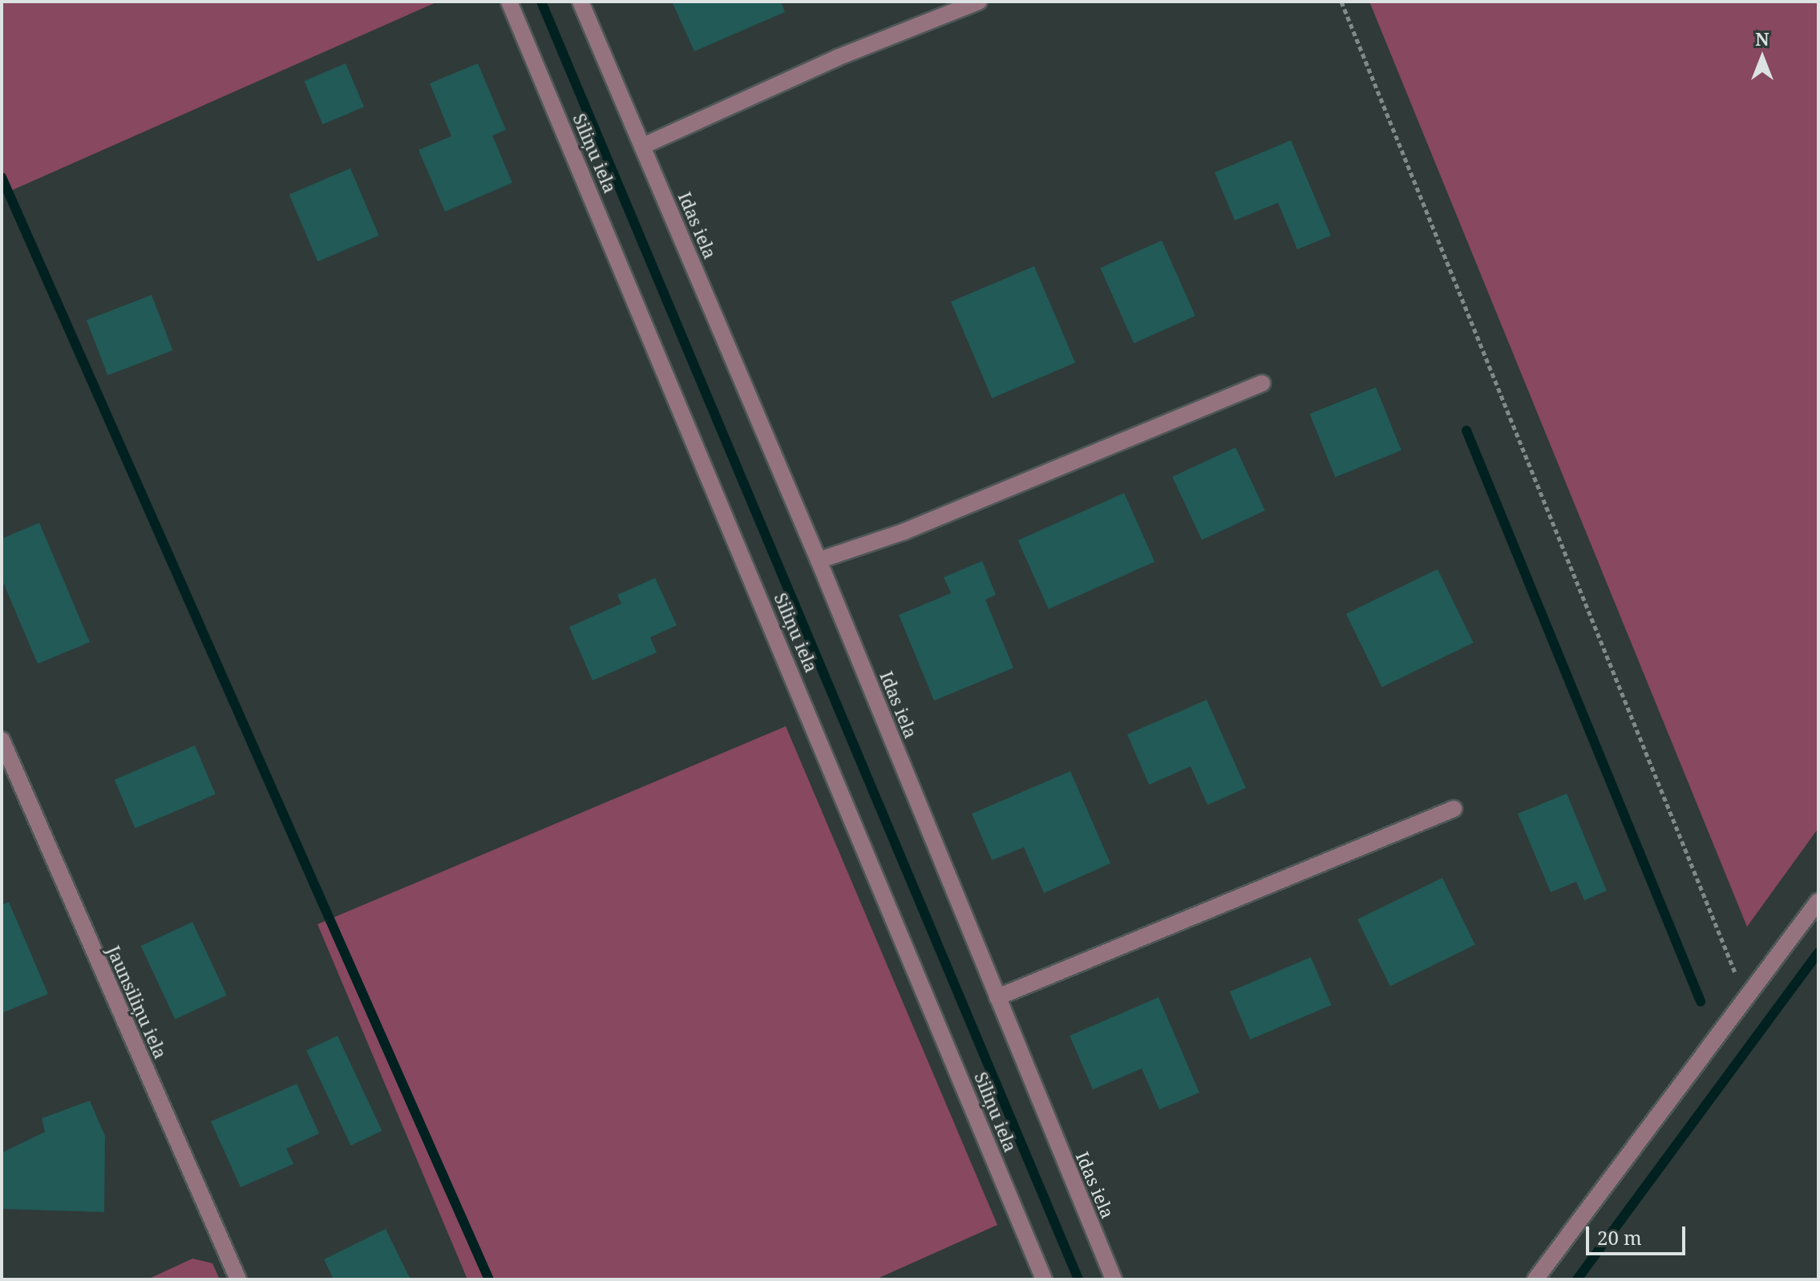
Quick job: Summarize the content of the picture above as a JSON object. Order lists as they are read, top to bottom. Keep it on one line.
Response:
{"streets":{"street":["Siliņu iela","Idas iela","Jaunsiliņu iela"]},"scale_bar":"20 m","north":"top"}
